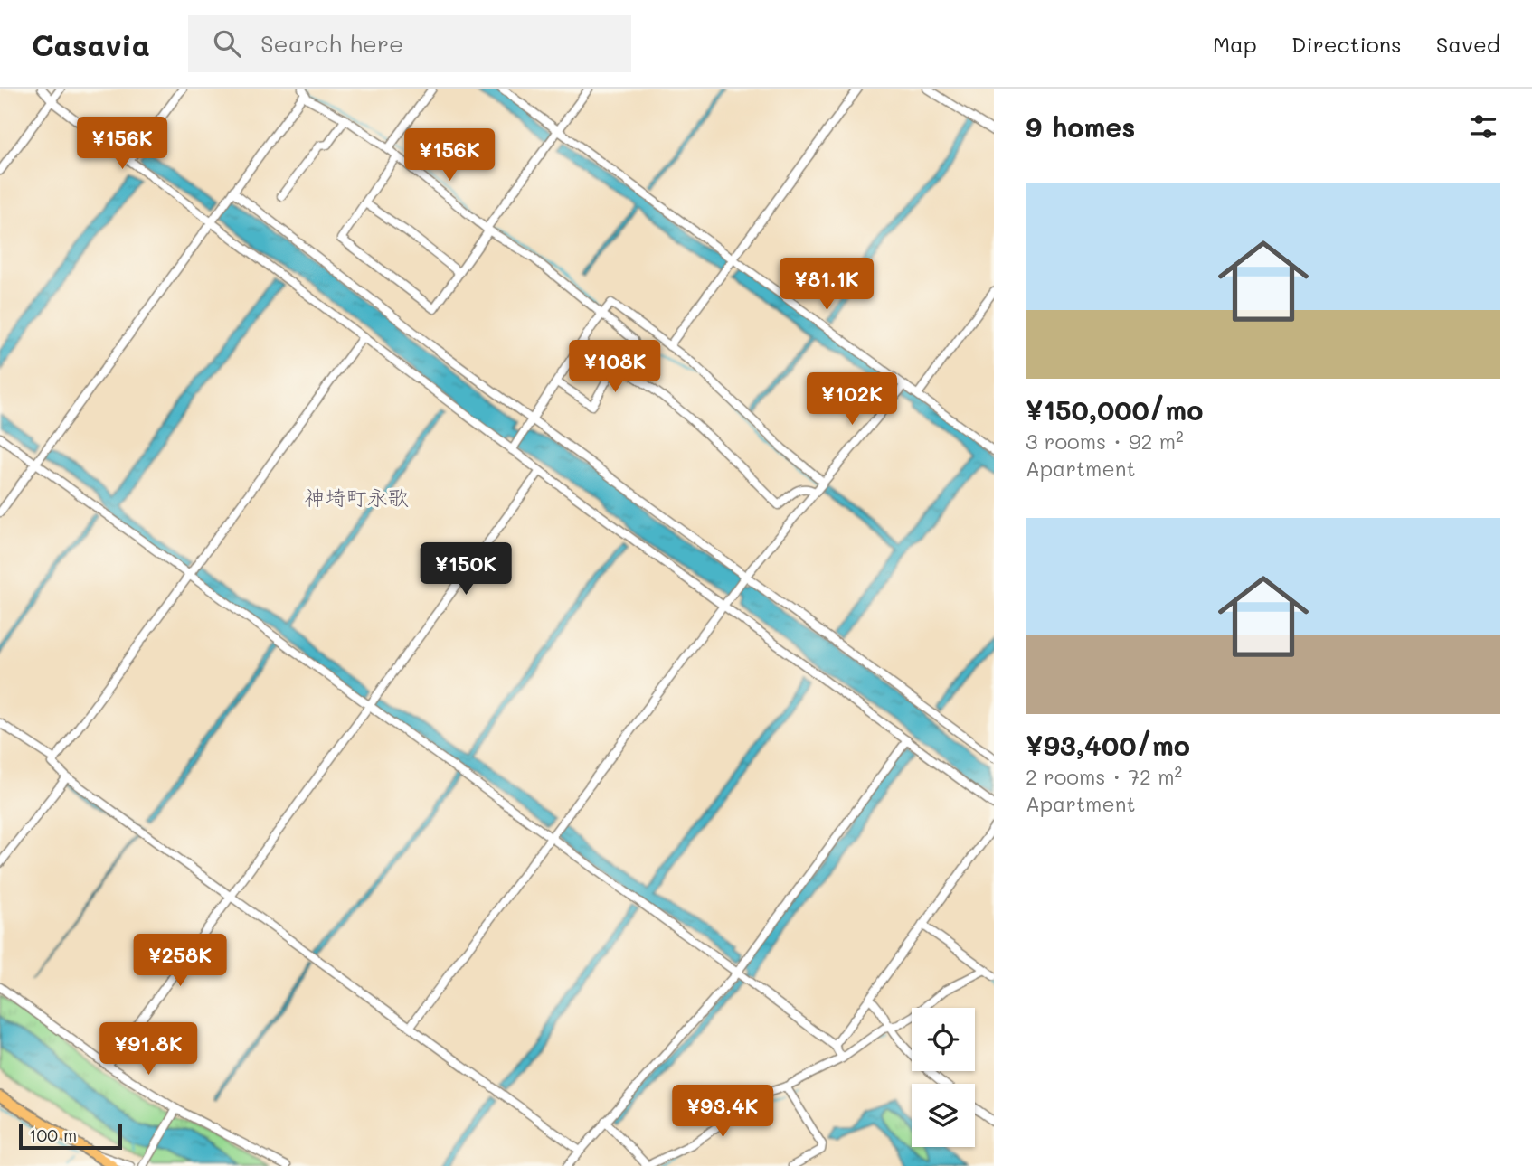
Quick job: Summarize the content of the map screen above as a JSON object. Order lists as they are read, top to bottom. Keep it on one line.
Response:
{"districts":["神埼町永歌"],"scale_bar":"100 m","page":{"header":"Casavia","search":"Search here","nav":["Map","Directions","Saved"],"heading":"9 homes","price":["¥156K","¥156K","¥81.1K","¥108K","¥102K","¥150K","¥258K","¥91.8K","¥93.4K"],"list":[{"name":"¥150,000/mo","note":"3 rooms · 92 m² · Apartment"},{"name":"¥93,400/mo","note":"2 rooms · 72 m² · Apartment"}],"scale":"100 m"}}
